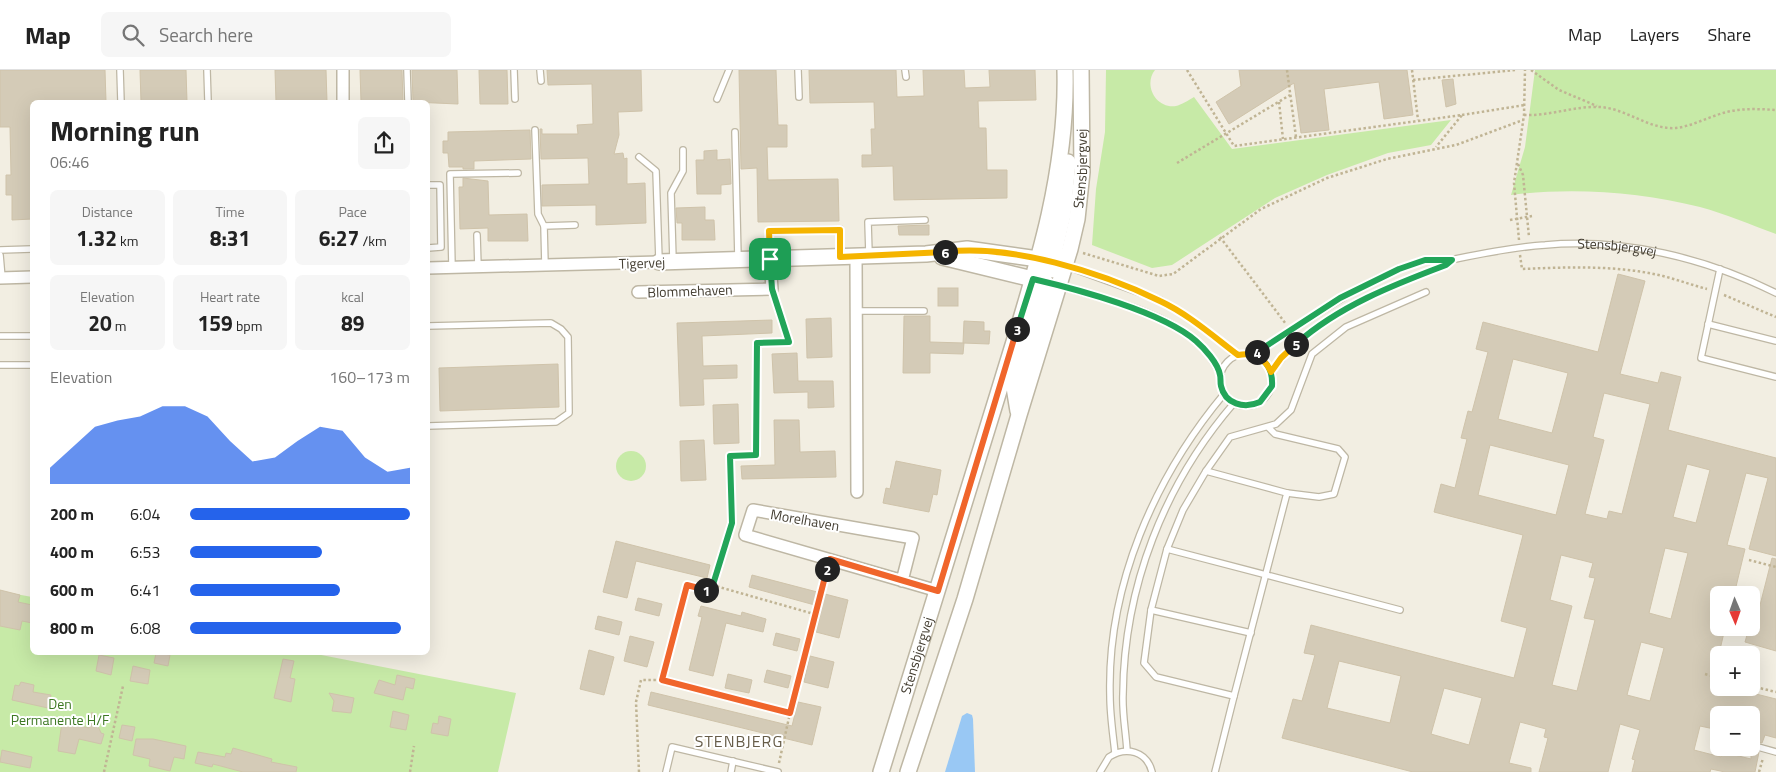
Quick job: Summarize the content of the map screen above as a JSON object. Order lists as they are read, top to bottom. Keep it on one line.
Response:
{"streets":{"street":["Stensbjergvej","Tigervej","Blommehaven","Morelhaven"]},"crossings":[["Stensbjergvej","Tigervej"],["Stensbjergvej","Morelhaven"]],"districts":["STENBJERG"],"parks":["Den Permanente H/F"],"north":"bottom","page":{"header":"Map","search":"Search here","nav":["Map","Layers","Share"],"heading":["Morning run","06:46"],"stats":[["Distance","1.32 km"],["Time","8:31"],["Pace","6:27 /km"],["Elevation","20 m"],["Heart rate","159 bpm"],["kcal","89"]],"pins":["6","3","5","4","2","1"],"chart":["Elevation","160–173 m"],"list":[{"name":"200 m","note":"6:04"},{"name":"400 m","note":"6:53"},{"name":"600 m","note":"6:41"},{"name":"800 m","note":"6:08"}],"map_buttons":["+","−"]}}
